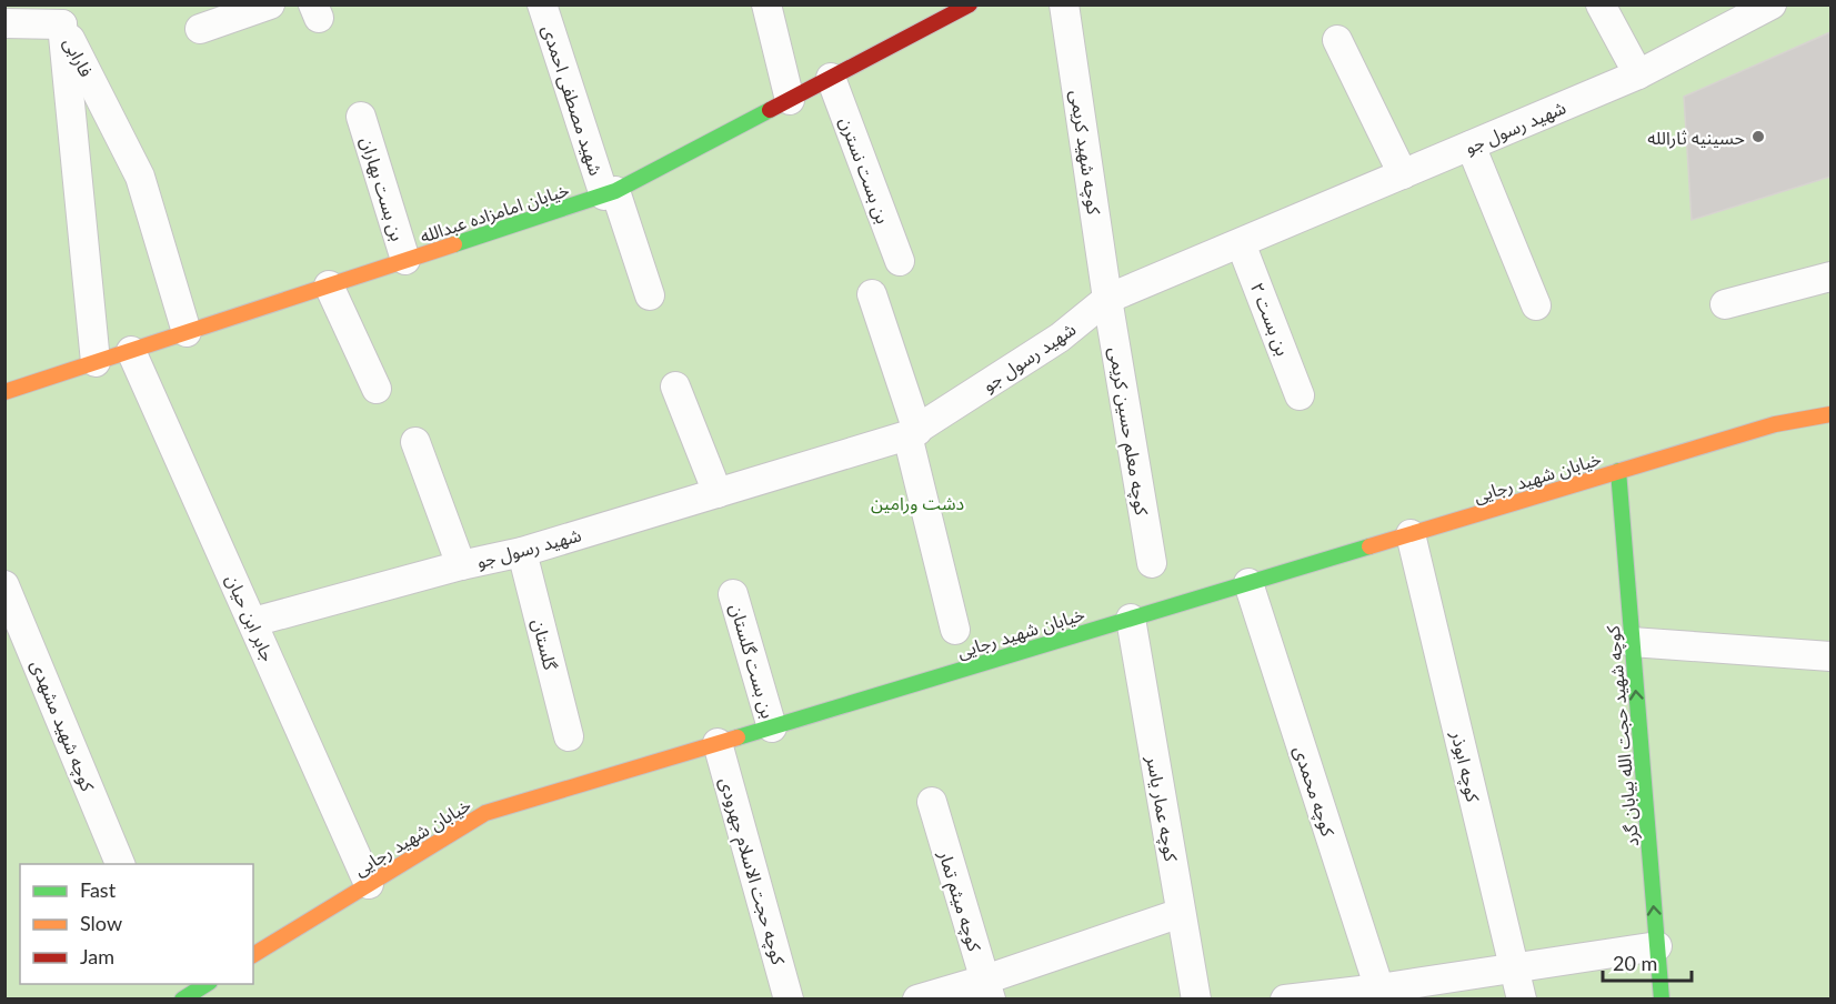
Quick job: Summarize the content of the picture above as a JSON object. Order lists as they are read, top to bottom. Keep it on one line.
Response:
{"streets":{"street":["فارابی","شهید مصطفی احمدی","شهید رسول جو","کوچه شهید کریمی","بن بست نسترن","بن بست بهاران","خیابان امامزاده عبدالله","بن بست ۲","کوچه معلم حسین کریمی","خیابان شهید رجایی","جابر ابن حیان","گلستان","بن بست گلستان","کوچه شهید مشهدی","کوچه شهید حجت الله بیابان گرد","کوچه ابوذر","کوچه محمدی","کوچه عمار یاسر","کوچه حجت الاسلام جهرودی","کوچه میثم تمار"]},"crossings":[["فارابی","خیابان امامزاده عبدالله"],["شهید مصطفی احمدی","خیابان امامزاده عبدالله"],["شهید رسول جو","کوچه شهید کریمی"],["شهید رسول جو","بن بست ۲"],["شهید رسول جو","کوچه معلم حسین کریمی"],["شهید رسول جو","جابر ابن حیان"],["شهید رسول جو","گلستان"],["کوچه شهید کریمی","کوچه معلم حسین کریمی"],["بن بست نسترن","خیابان امامزاده عبدالله"],["بن بست بهاران","خیابان امامزاده عبدالله"],["خیابان امامزاده عبدالله","جابر ابن حیان"],["خیابان شهید رجایی","جابر ابن حیان"],["خیابان شهید رجایی","بن بست گلستان"],["خیابان شهید رجایی","کوچه شهید حجت الله بیابان گرد"],["خیابان شهید رجایی","کوچه ابوذر"],["خیابان شهید رجایی","کوچه محمدی"],["خیابان شهید رجایی","کوچه عمار یاسر"],["خیابان شهید رجایی","کوچه حجت الاسلام جهرودی"]],"one_way":["کوچه شهید حجت الله بیابان گرد"],"parks":["دشت ورامین"],"places":["حسینیه ثارالله"],"legend":["Fast","Slow","Jam"],"scale_bar":"20 m"}
